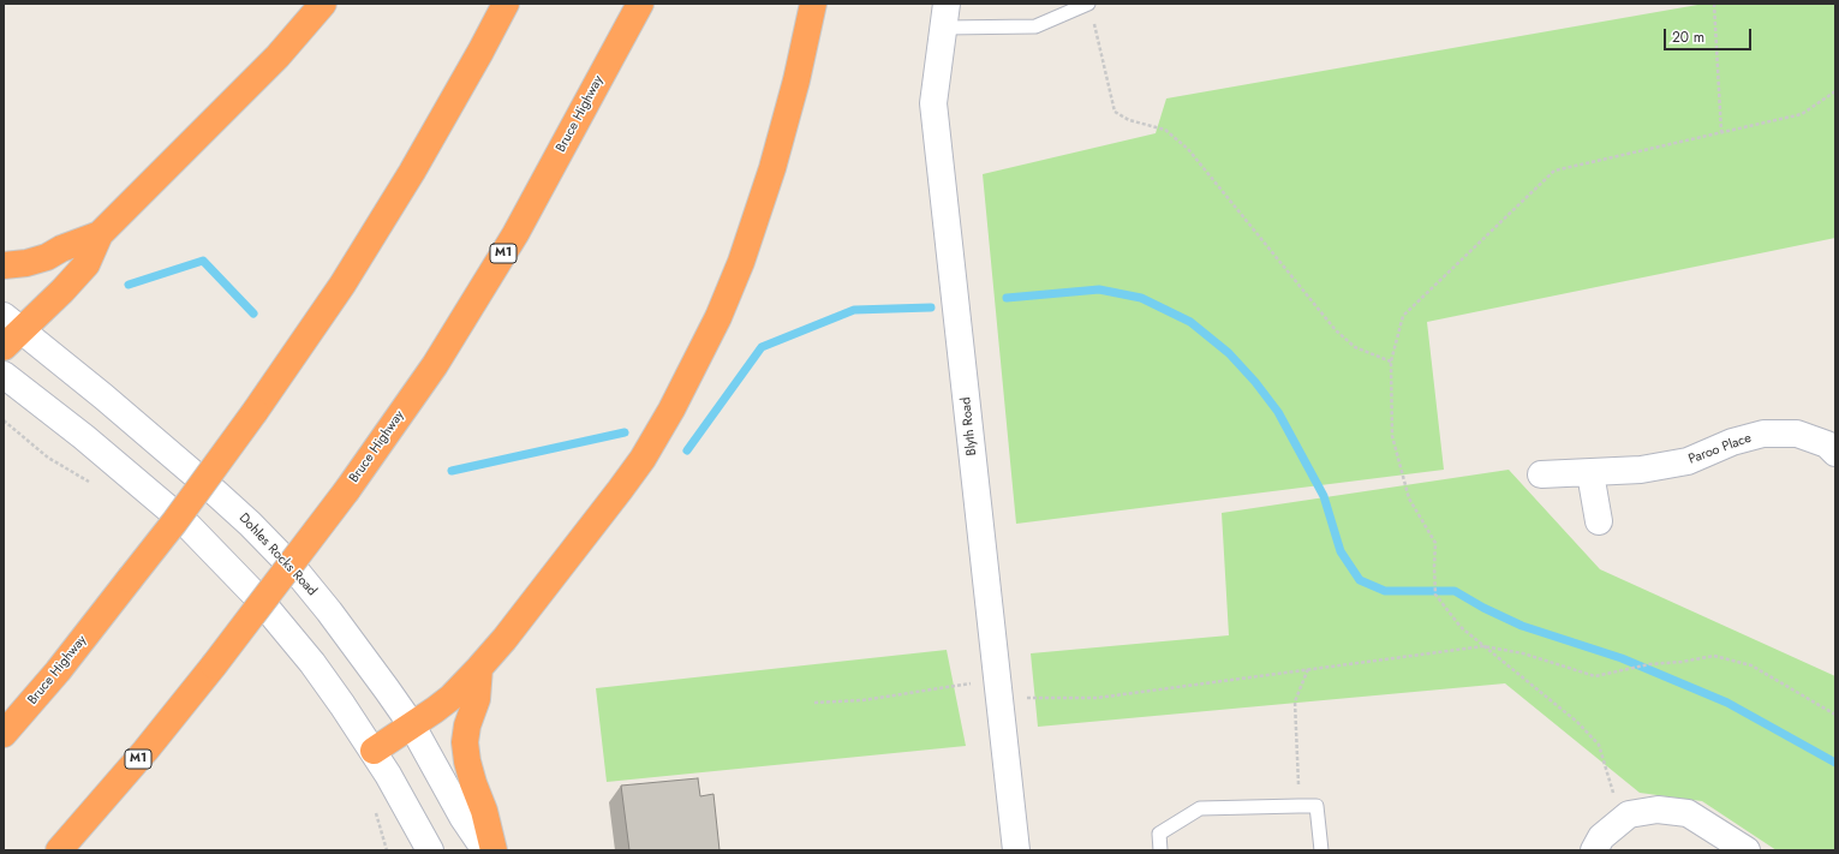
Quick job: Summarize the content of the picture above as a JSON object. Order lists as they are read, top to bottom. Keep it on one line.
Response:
{"streets":{"highway":["Bruce Highway","M1"],"street":["Blyth Road","Paroo Place","Dohles Rocks Road"]},"scale_bar":"20 m"}
